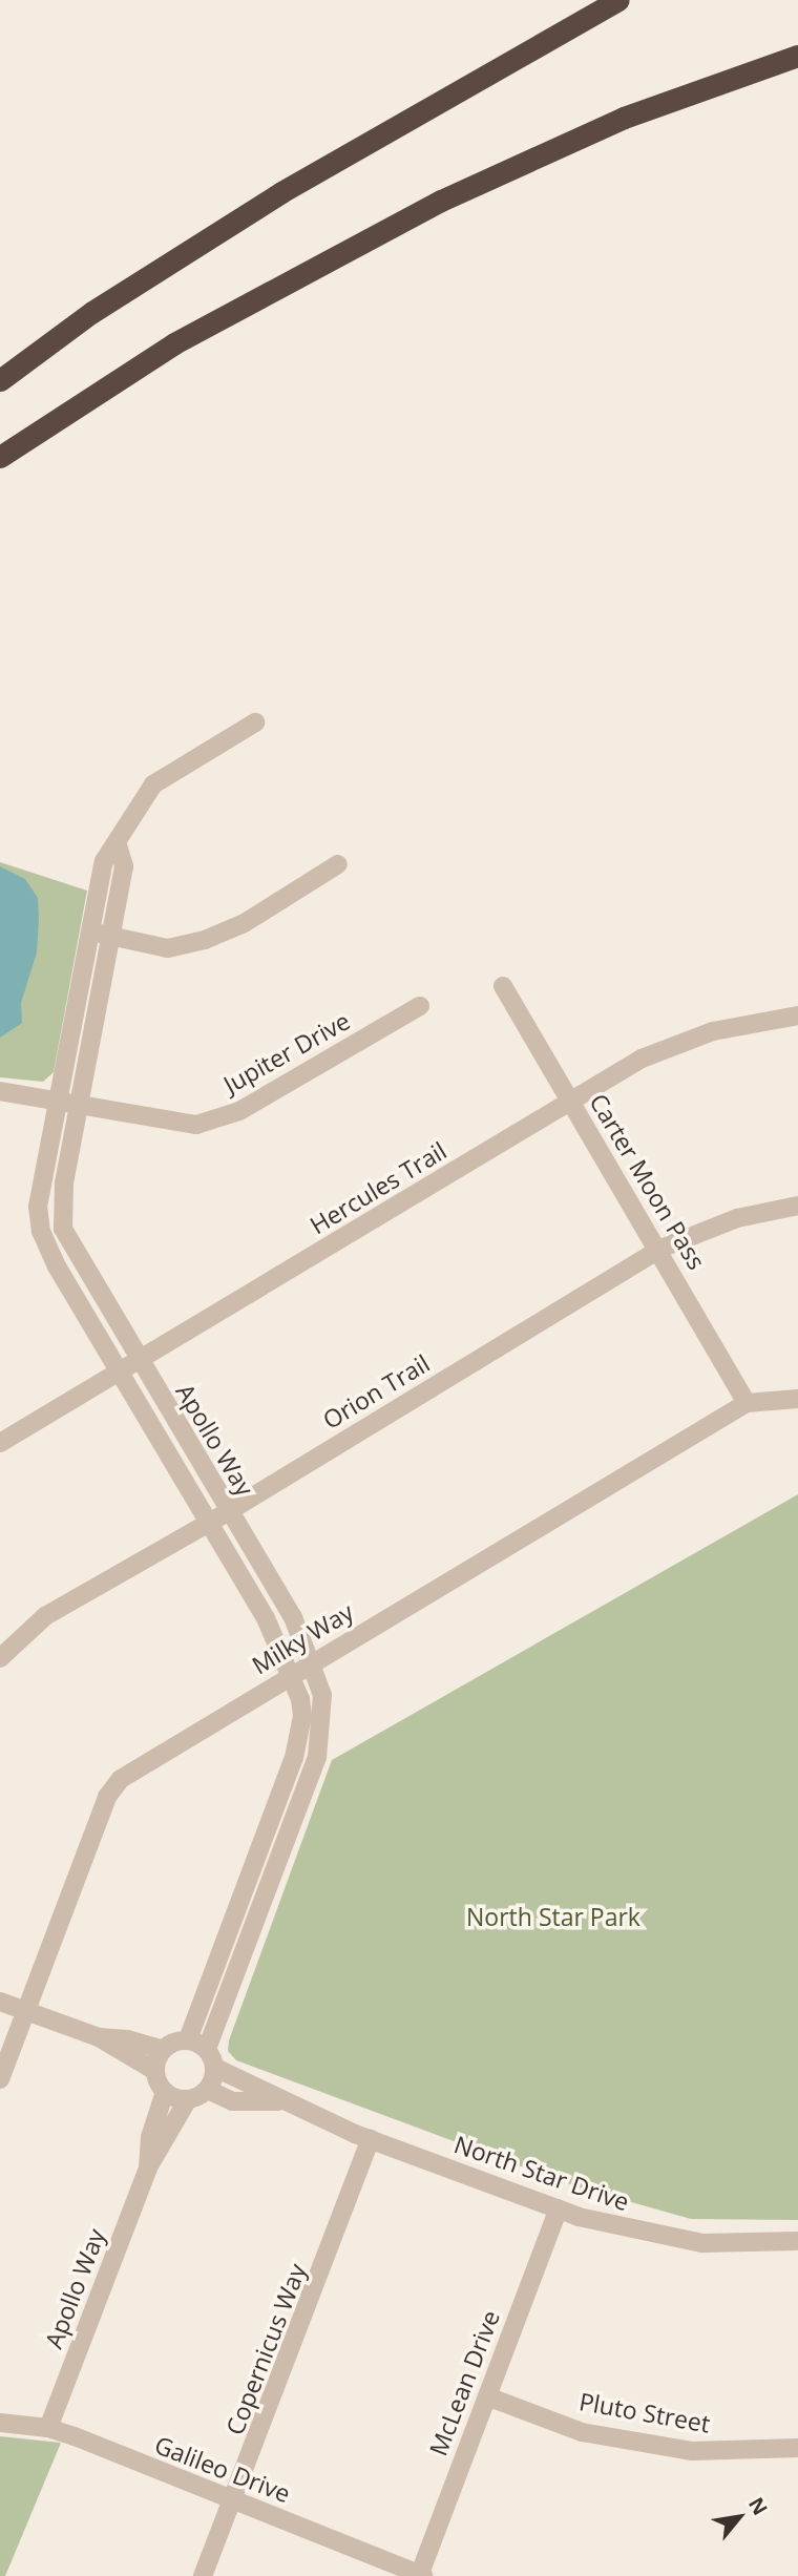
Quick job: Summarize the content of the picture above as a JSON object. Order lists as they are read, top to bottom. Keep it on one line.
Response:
{"streets":{"street":["Jupiter Drive","Carter Moon Pass","Hercules Trail","Orion Trail","Apollo Way","Milky Way","North Star Drive","Copernicus Way","McLean Drive","Pluto Street","Galileo Drive"]},"crossings":[["Jupiter Drive","Apollo Way"],["Carter Moon Pass","Hercules Trail"],["Carter Moon Pass","Orion Trail"],["Carter Moon Pass","Milky Way"],["Hercules Trail","Apollo Way"],["Orion Trail","Apollo Way"],["Apollo Way","Milky Way"],["Apollo Way","North Star Drive"],["Apollo Way","Galileo Drive"],["North Star Drive","Copernicus Way"],["North Star Drive","McLean Drive"],["Copernicus Way","Galileo Drive"],["McLean Drive","Pluto Street"],["McLean Drive","Galileo Drive"]],"parks":["North Star Park"],"north":"top right"}
